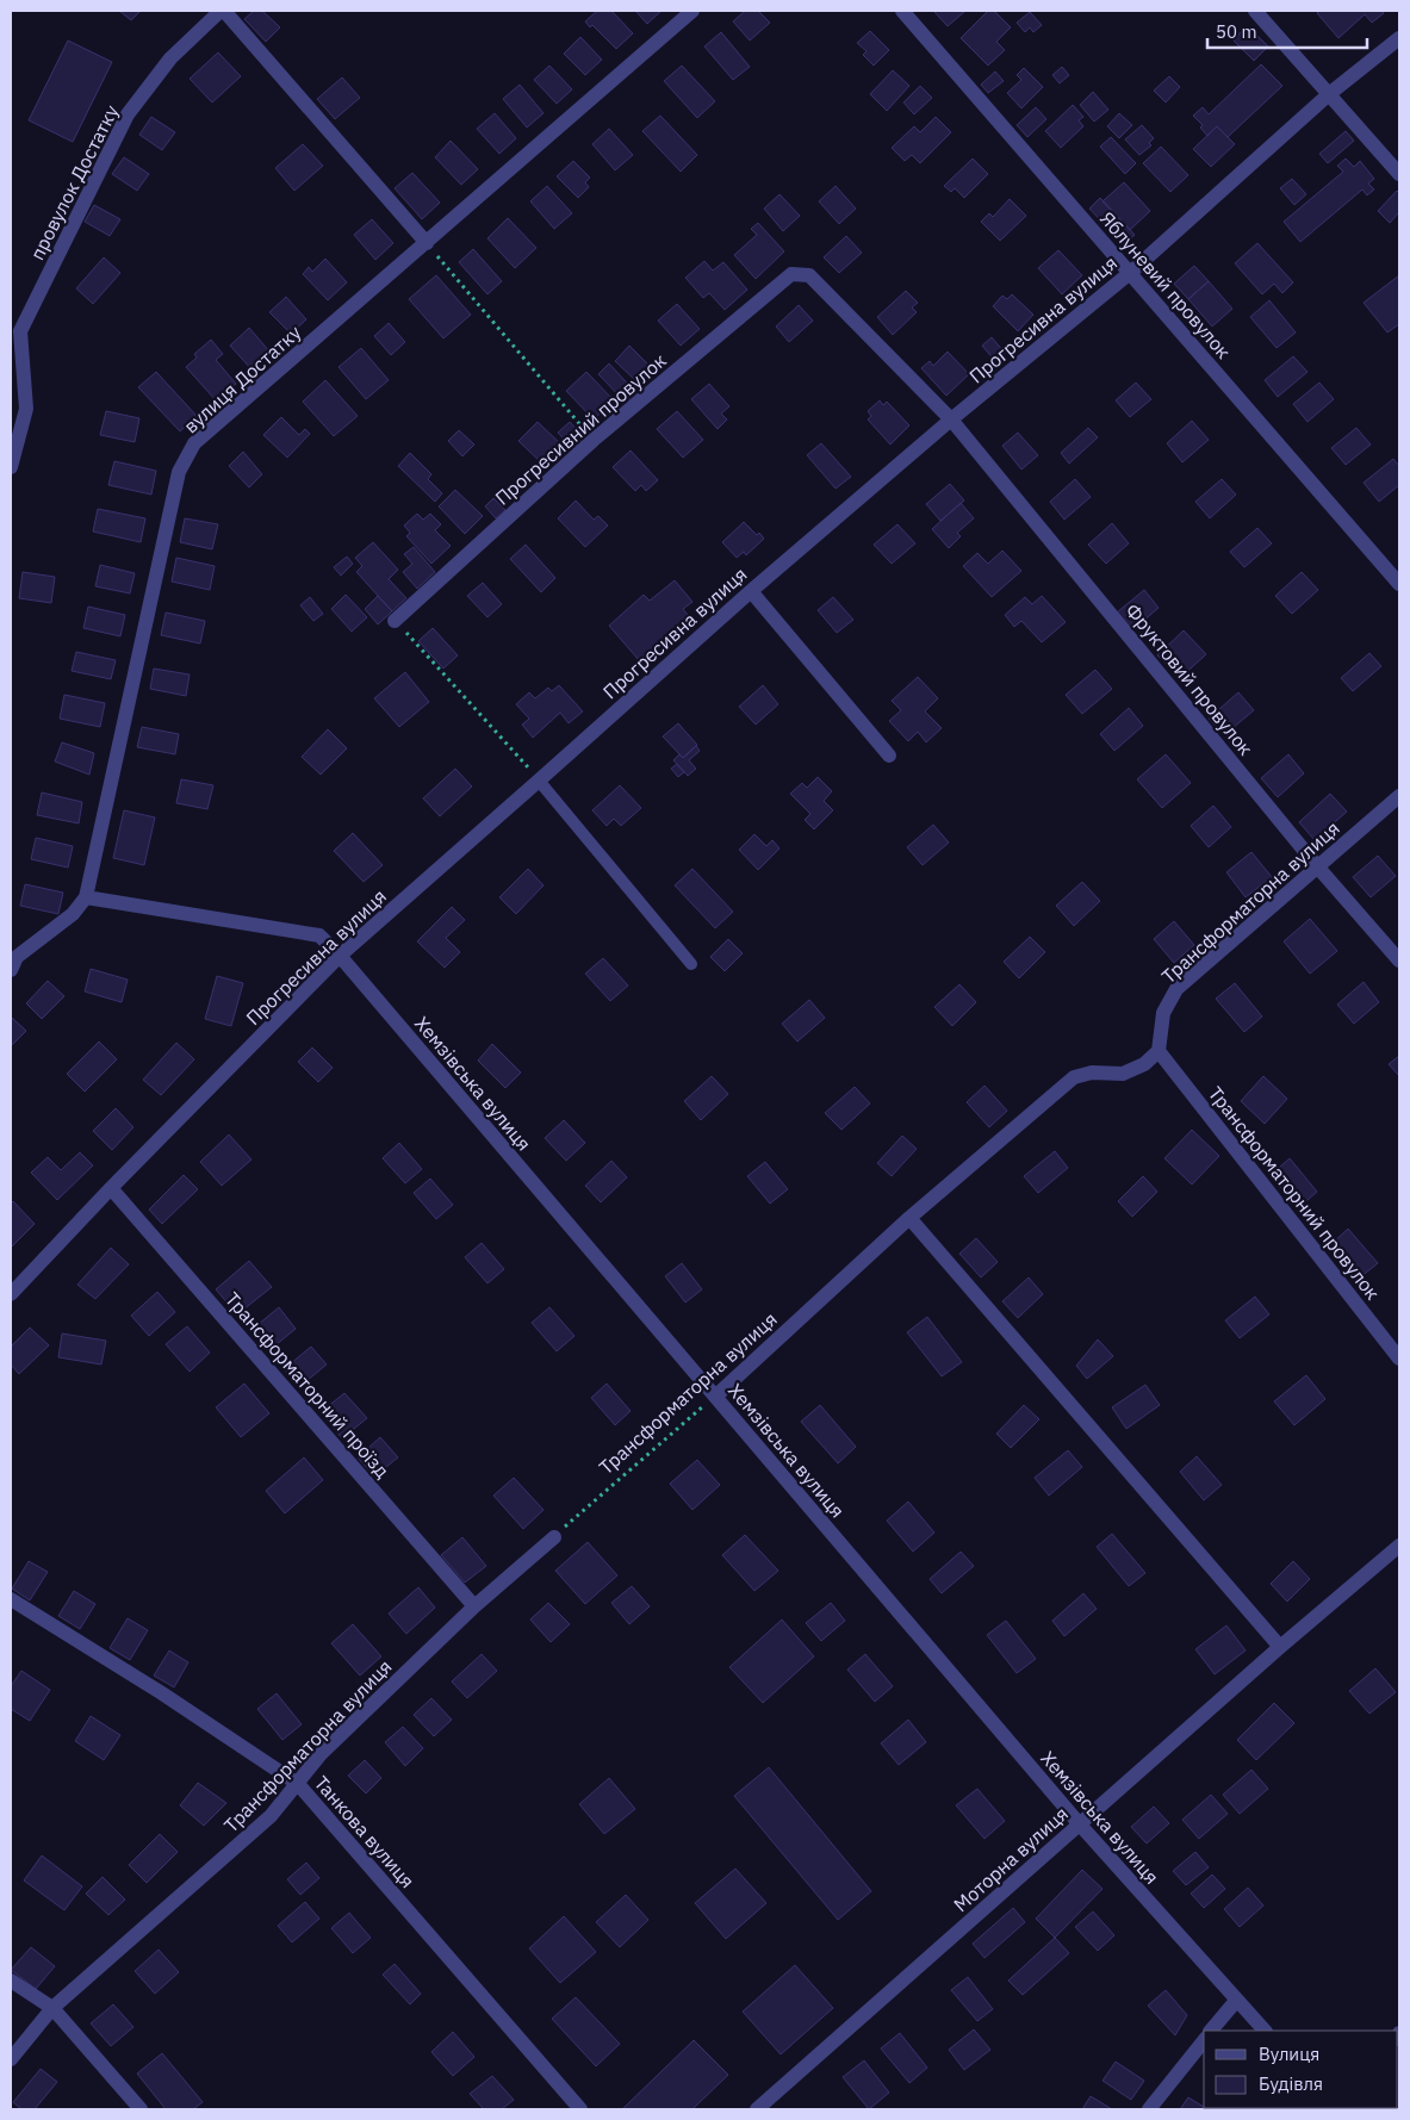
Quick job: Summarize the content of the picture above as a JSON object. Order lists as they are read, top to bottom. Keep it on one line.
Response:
{"streets":{"street":["провулок Достатку","Яблуневий провулок","Прогресивна вулиця","вулиця Достатку","Прогресивний провулок","Фруктовий провулок","Трансформаторна вулиця","Хемзівська вулиця","Трансформаторний провулок","Трансформаторний проїзд","Танкова вулиця","Моторна вулиця"]},"crossings":[["Яблуневий провулок","Прогресивна вулиця"],["Прогресивна вулиця","Прогресивний провулок"],["Прогресивна вулиця","Фруктовий провулок"],["Прогресивна вулиця","Хемзівська вулиця"],["Прогресивна вулиця","Трансформаторний проїзд"],["вулиця Достатку","Хемзівська вулиця"],["Прогресивний провулок","Фруктовий провулок"],["Фруктовий провулок","Трансформаторна вулиця"],["Трансформаторна вулиця","Хемзівська вулиця"],["Трансформаторна вулиця","Трансформаторний провулок"],["Трансформаторна вулиця","Трансформаторний проїзд"],["Трансформаторна вулиця","Танкова вулиця"],["Хемзівська вулиця","Моторна вулиця"]],"legend":["Вулиця","Будівля"],"scale_bar":"50 m"}
